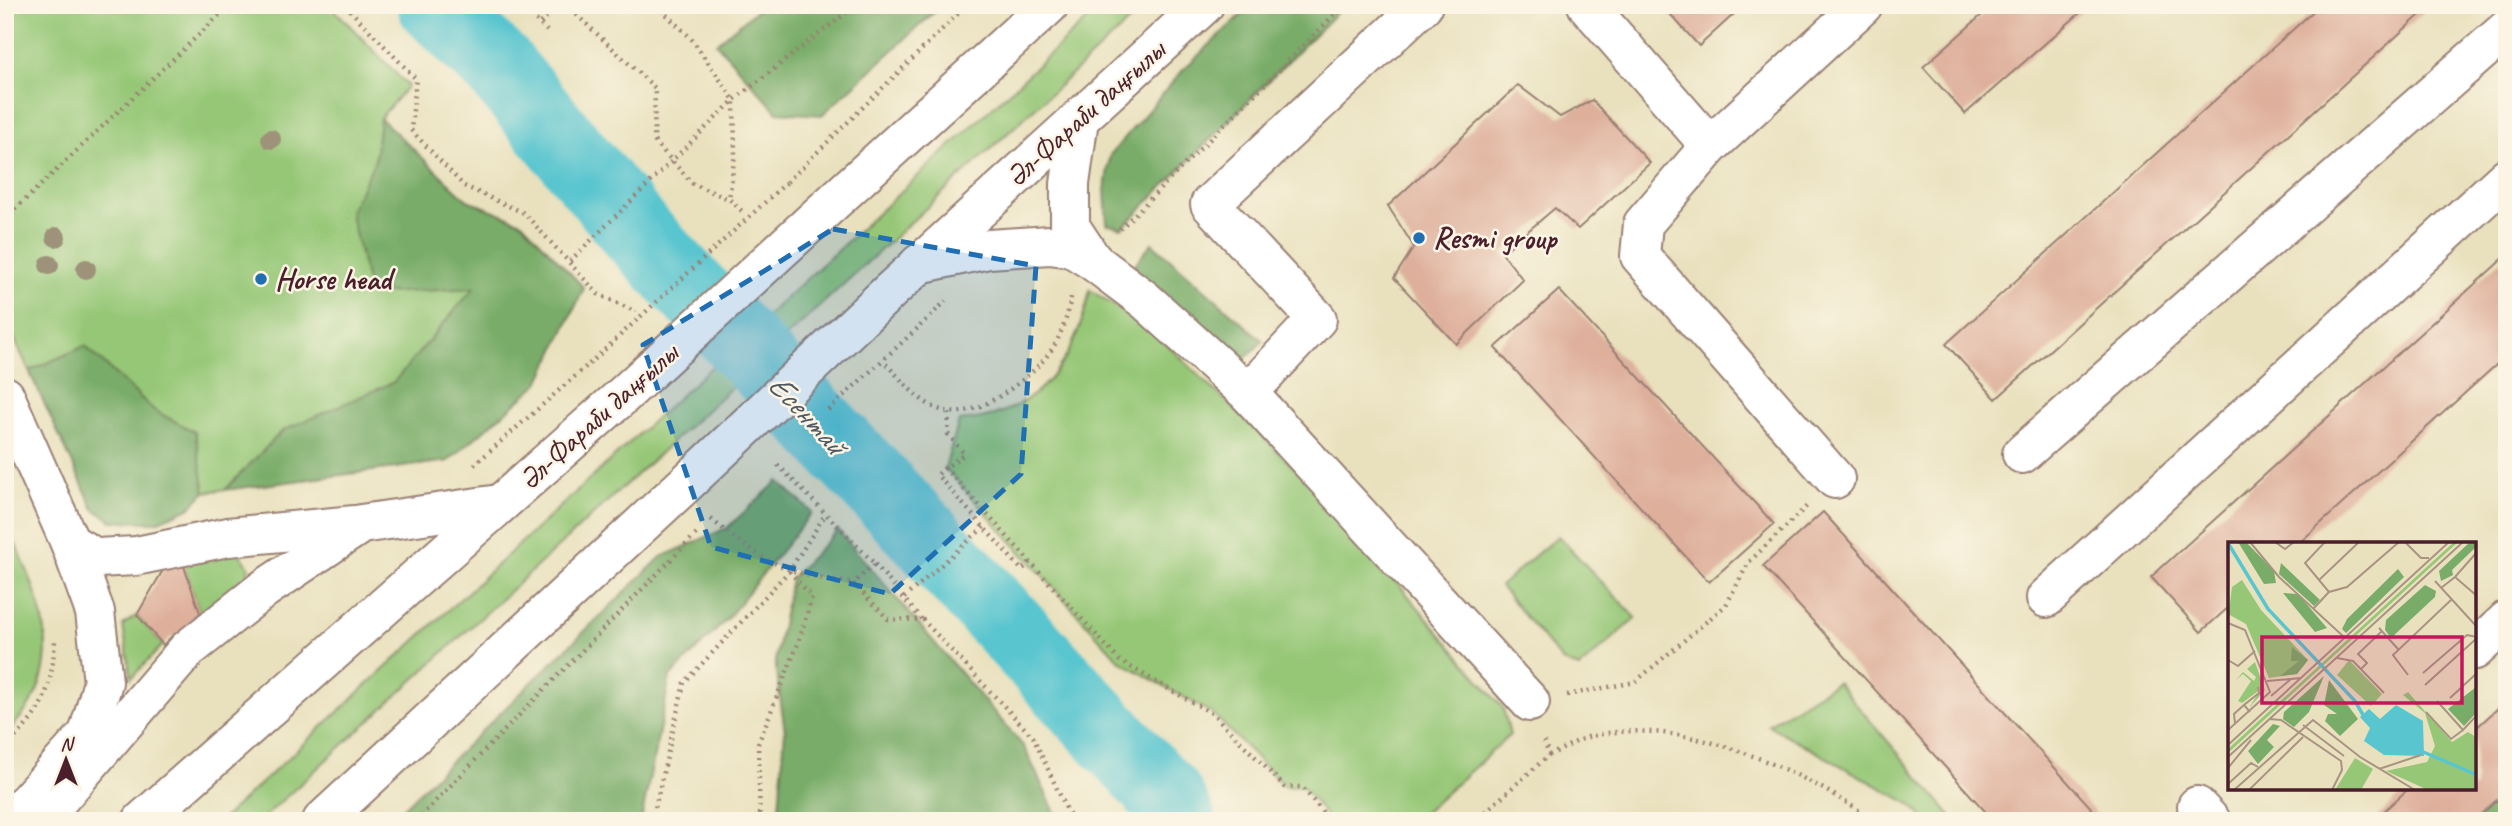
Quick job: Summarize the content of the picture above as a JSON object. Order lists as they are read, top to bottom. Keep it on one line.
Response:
{"streets":{"main road":["Әл-Фараби даңғылы"]},"water":["Есентай"],"places":["Resmi group","Horse head"],"north":"top"}
